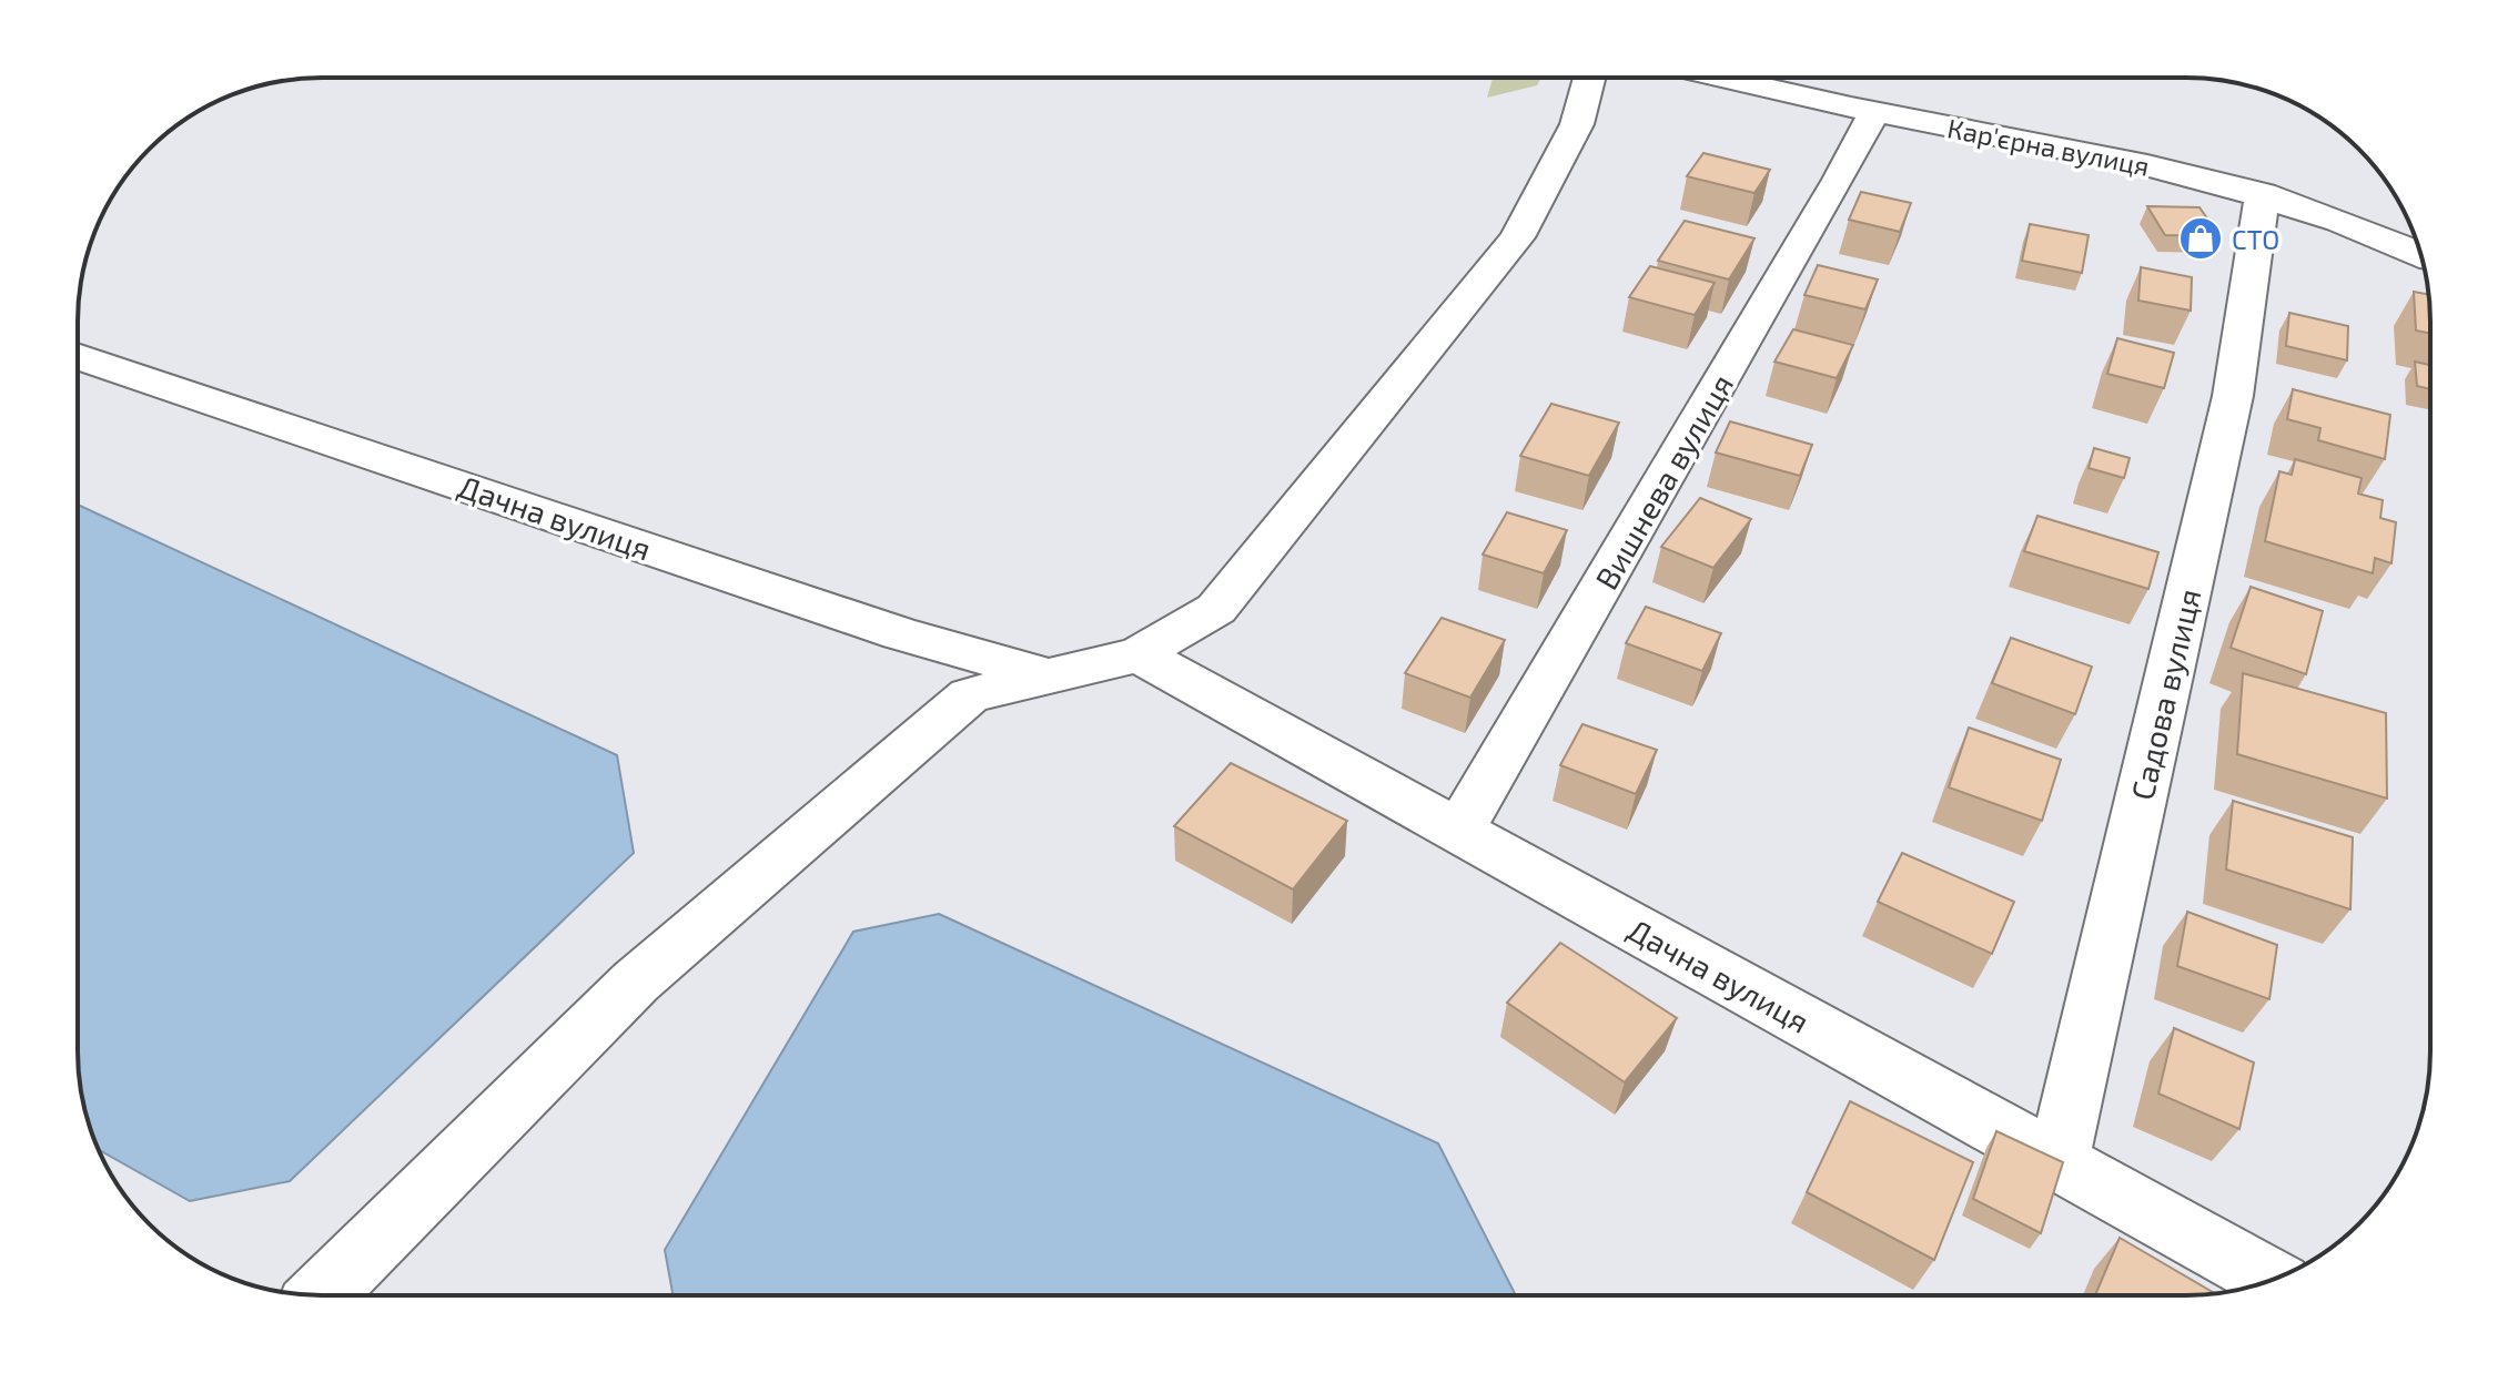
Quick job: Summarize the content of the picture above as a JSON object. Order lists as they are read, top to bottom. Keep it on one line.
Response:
{"streets":{"street":["Кар'єрна вулиця","Вишнева вулиця","Дачна вулиця","Садова вулиця"]},"crossings":[["Кар'єрна вулиця","Вишнева вулиця"],["Кар'єрна вулиця","Садова вулиця"],["Вишнева вулиця","Дачна вулиця"],["Дачна вулиця","Садова вулиця"]],"places":{"shop":["СТО"]}}
